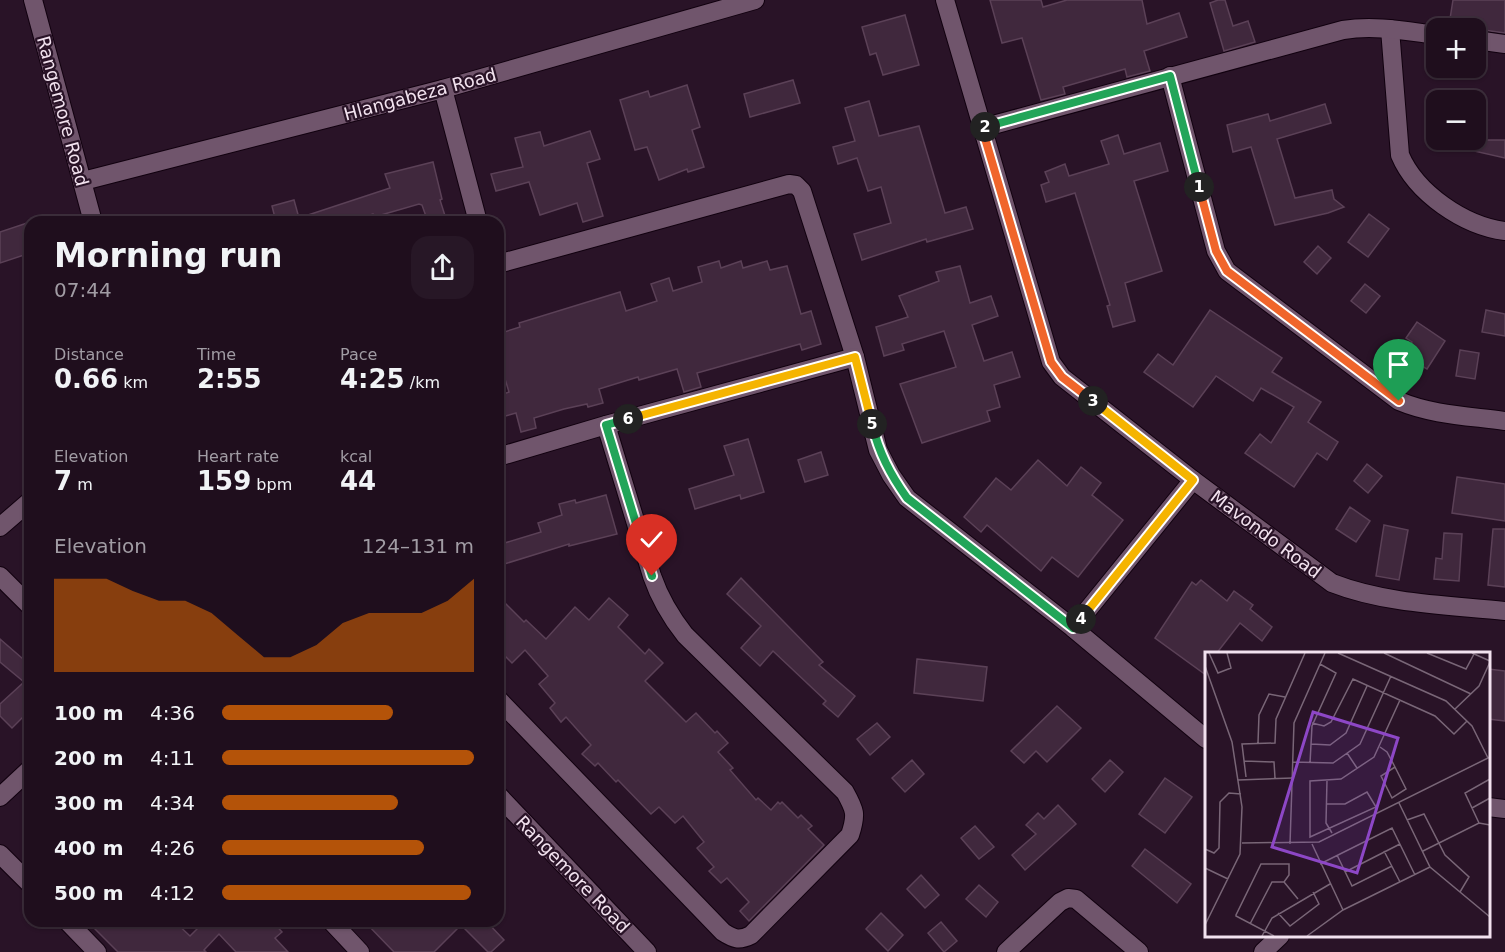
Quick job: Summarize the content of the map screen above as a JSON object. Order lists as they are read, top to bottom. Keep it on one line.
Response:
{"streets":{"street":["Hlangabeza Road","Rangemore Road","Mavondo Road"]},"crossings":[["Hlangabeza Road","Rangemore Road"]],"page":{"map_buttons":["+","−"],"pins":["2","1","3","6","5","4"],"heading":["Morning run","07:44"],"stats":[["Distance","0.66 km"],["Time","2:55"],["Pace","4:25 /km"],["Elevation","7 m"],["Heart rate","159 bpm"],["kcal","44"]],"chart":["Elevation","124–131 m"],"list":[{"name":"100 m","note":"4:36"},{"name":"200 m","note":"4:11"},{"name":"300 m","note":"4:34"},{"name":"400 m","note":"4:26"},{"name":"500 m","note":"4:12"}]}}
